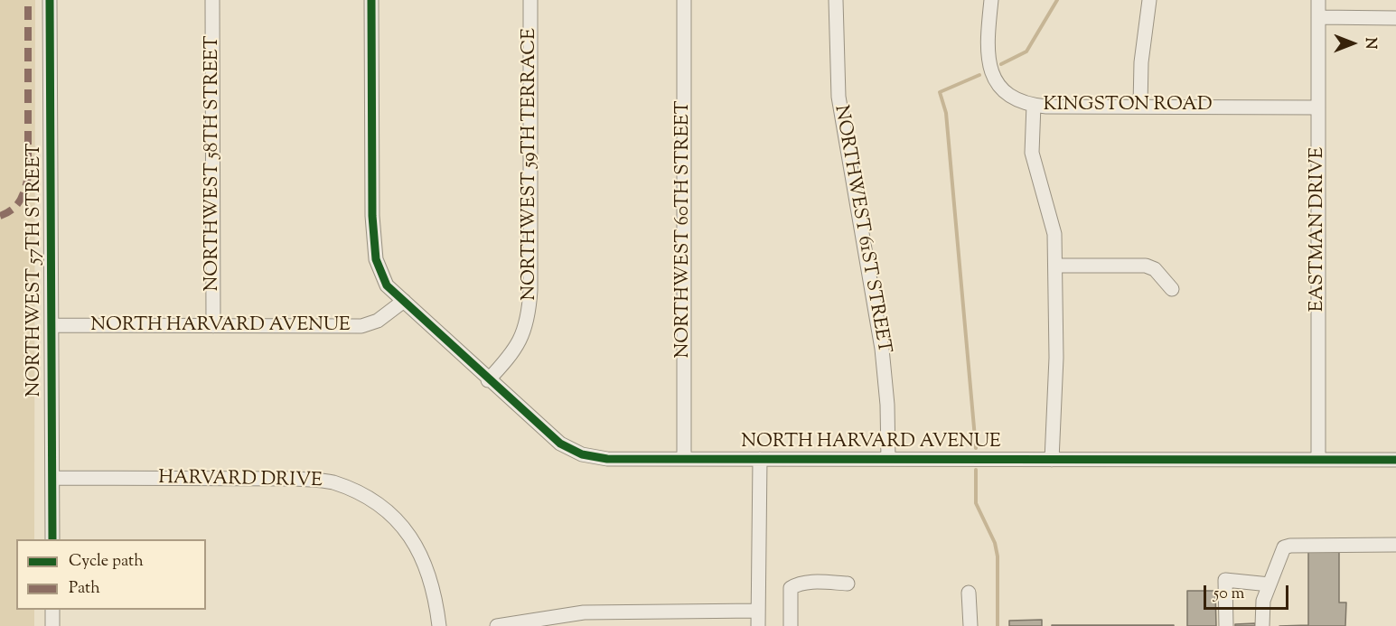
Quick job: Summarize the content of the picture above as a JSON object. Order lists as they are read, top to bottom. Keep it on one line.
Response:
{"streets":{"street":["KINGSTON ROAD","NORTHWEST 58TH STREET","NORTHWEST 59TH TERRACE","NORTHWEST 60TH STREET","NORTHWEST 61ST STREET","EASTMAN DRIVE","NORTHWEST 57TH STREET","NORTH HARVARD AVENUE","HARVARD DRIVE"]},"crossings":[["KINGSTON ROAD","EASTMAN DRIVE"],["NORTHWEST 58TH STREET","NORTH HARVARD AVENUE"],["NORTHWEST 59TH TERRACE","NORTH HARVARD AVENUE"],["NORTHWEST 60TH STREET","NORTH HARVARD AVENUE"],["NORTHWEST 61ST STREET","NORTH HARVARD AVENUE"],["EASTMAN DRIVE","NORTH HARVARD AVENUE"],["NORTHWEST 57TH STREET","NORTH HARVARD AVENUE"],["NORTHWEST 57TH STREET","HARVARD DRIVE"]],"legend":["Cycle path","Path"],"scale_bar":"50 m","north":"right"}
